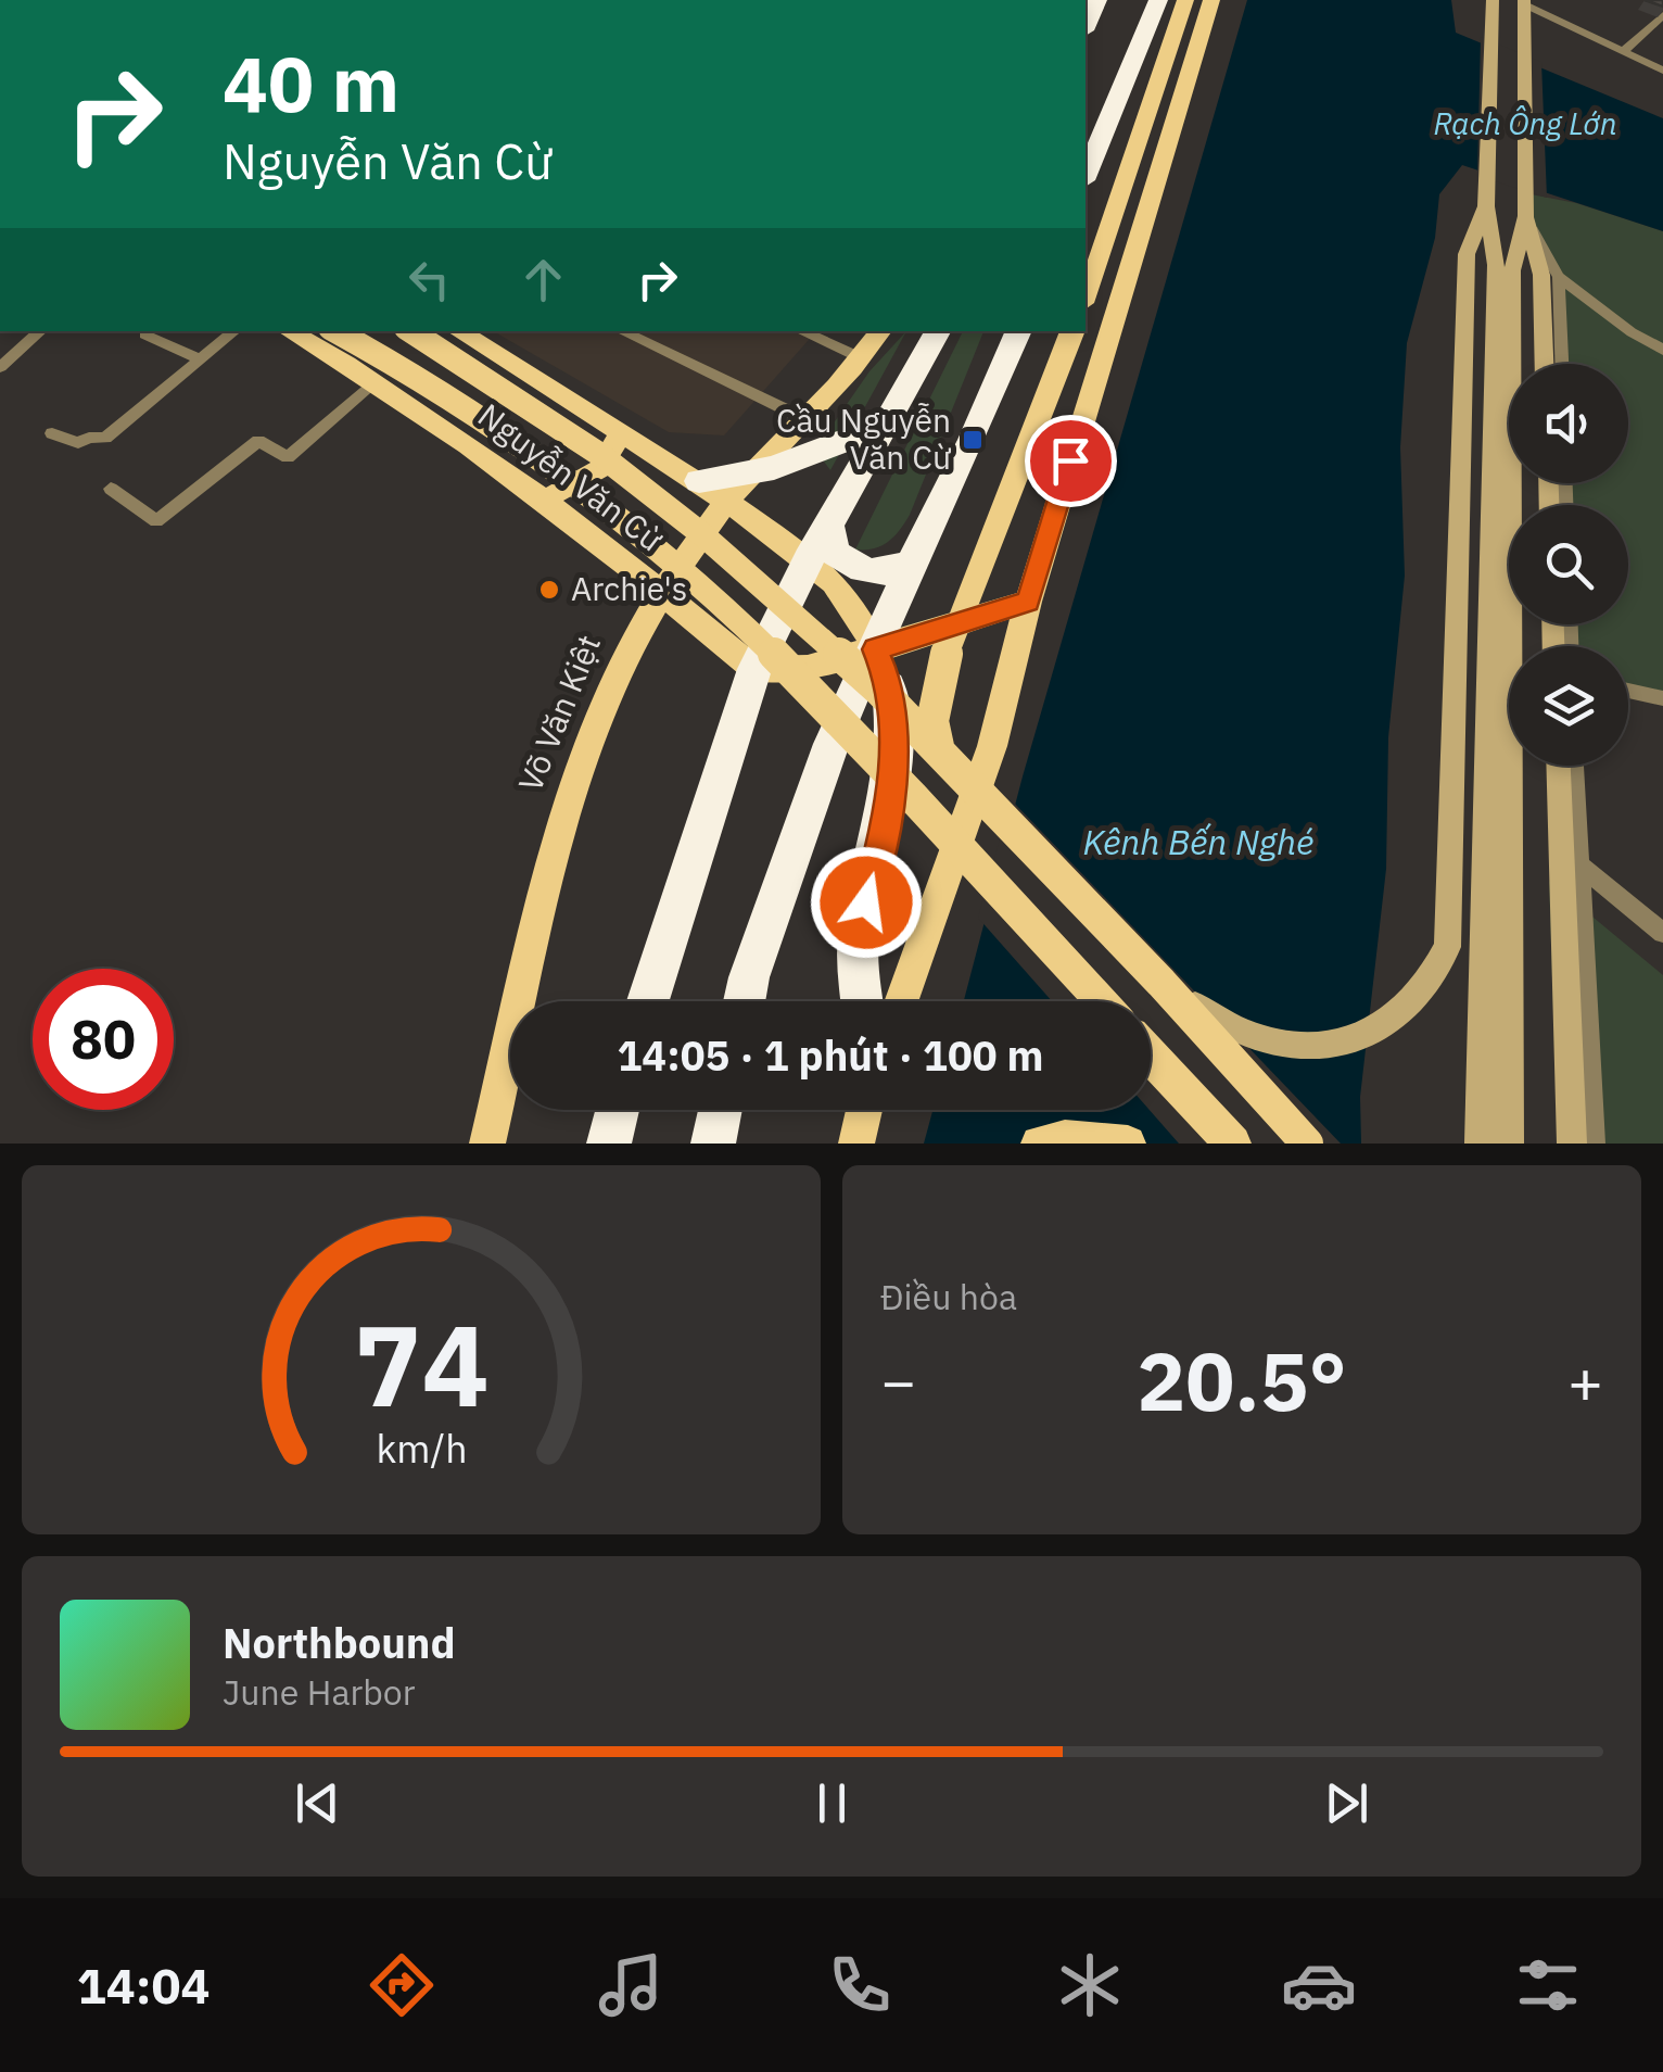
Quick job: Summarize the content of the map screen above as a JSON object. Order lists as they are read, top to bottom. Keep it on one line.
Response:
{"streets":{"main road":["Nguyễn Văn Cừ","Võ Văn Kiệt"]},"crossings":[["Nguyễn Văn Cừ","Võ Văn Kiệt"]],"water":["Rạch Ông Lớn","Kênh Bến Nghé"],"places":{"transit":["Cầu Nguyễn Văn Cừ"],"other":["Archie's"]},"page":{"turn":["40 m","Nguyễn Văn Cừ"],"limit":"80","trip":"14:05 · 1 phút · 100 m","tile":"Điều hòa","heat":["−","20.5°","+"],"song":["Northbound","June Harbor"],"tabs":"14:04","gauge":["74","km/h"]}}
